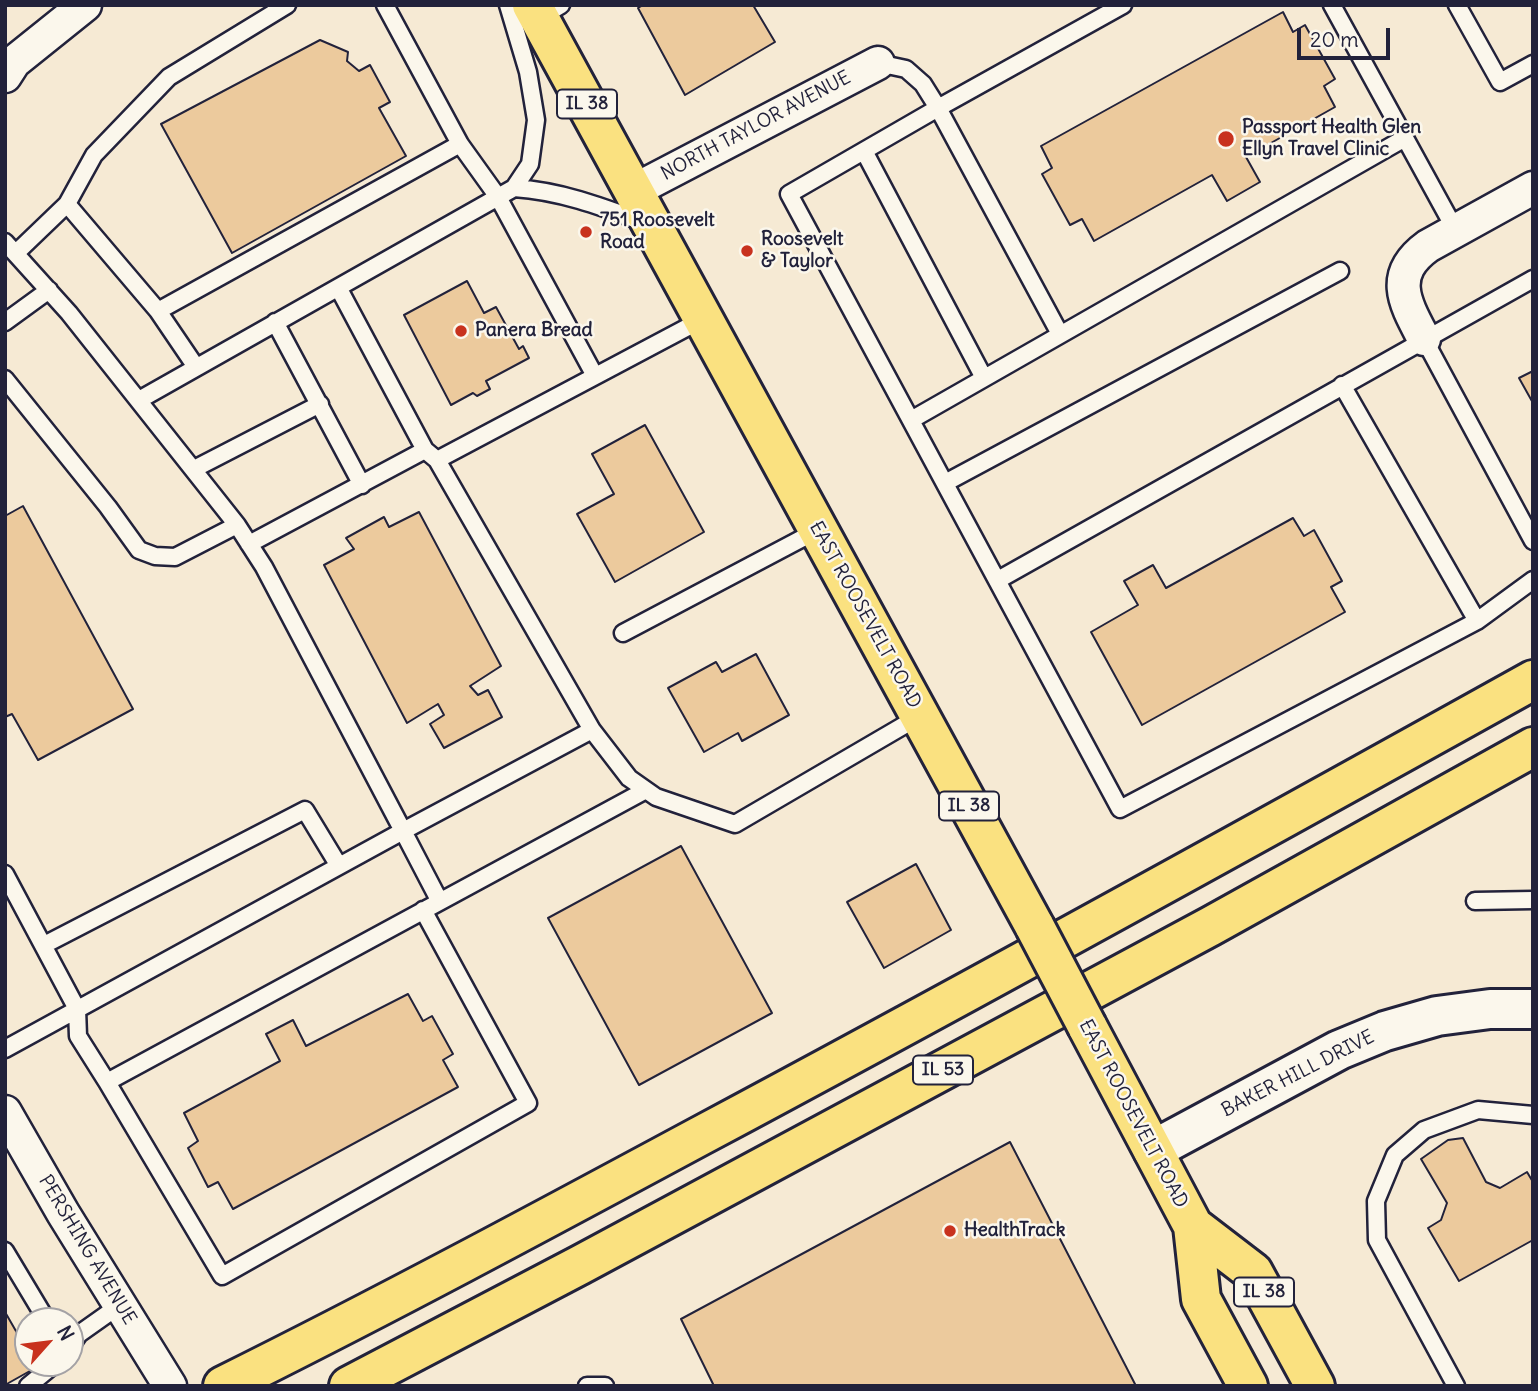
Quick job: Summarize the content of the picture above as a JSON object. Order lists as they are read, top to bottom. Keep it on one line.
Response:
{"streets":{"main road":["IL 38","EAST ROOSEVELT ROAD","IL 53"],"street":["NORTH TAYLOR AVENUE","BAKER HILL DRIVE","PERSHING AVENUE"]},"crossings":[["NORTH TAYLOR AVENUE","EAST ROOSEVELT ROAD"],["EAST ROOSEVELT ROAD","BAKER HILL DRIVE"]],"places":["Passport Health Glen Ellyn Travel Clinic","751 Roosevelt Road","Roosevelt & Taylor","Panera Bread","HealthTrack"],"scale_bar":"20 m","north":"top right"}
